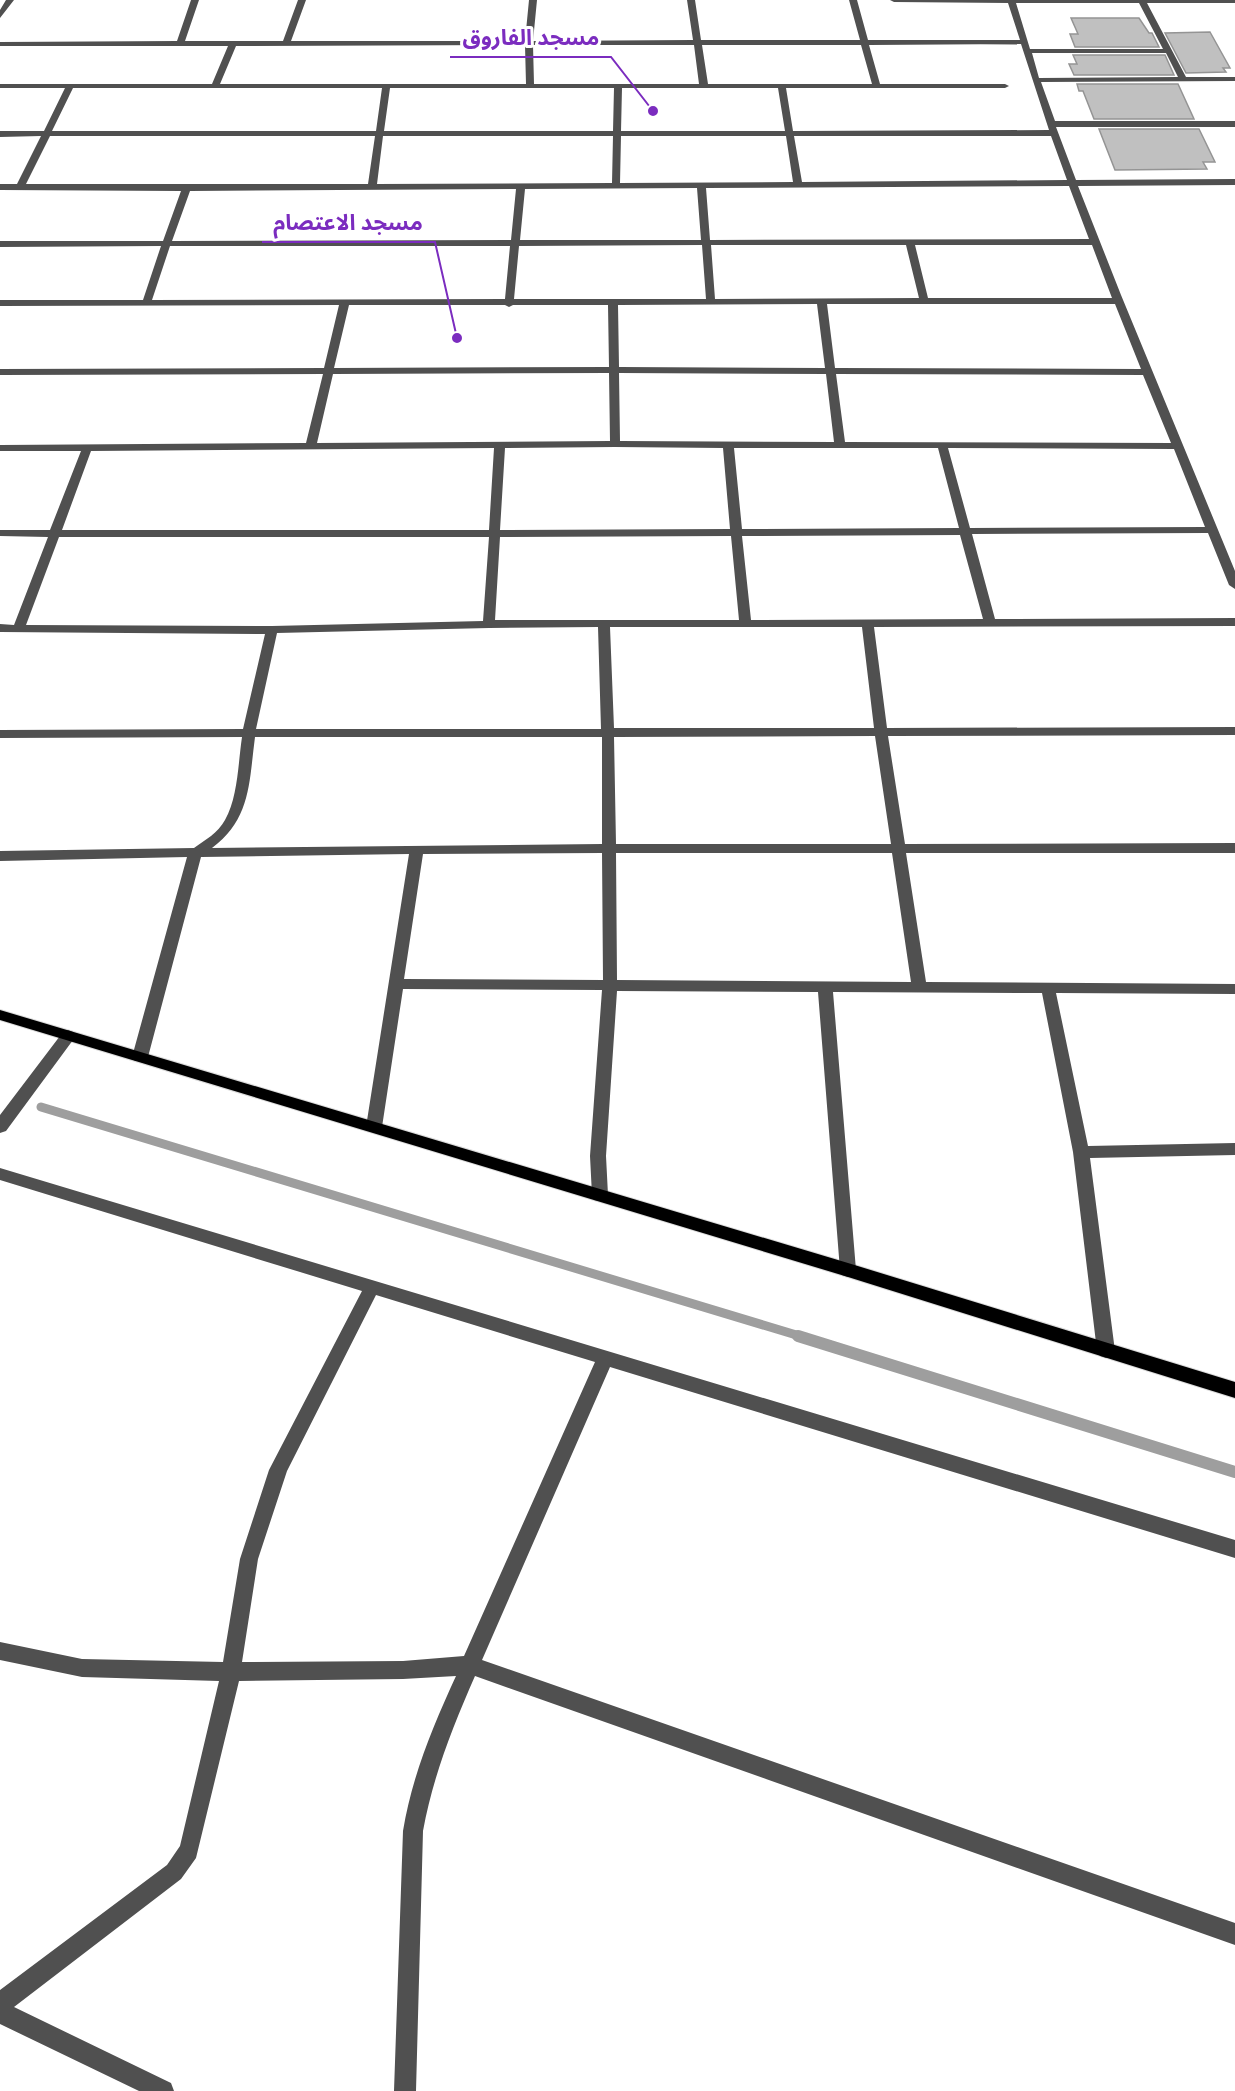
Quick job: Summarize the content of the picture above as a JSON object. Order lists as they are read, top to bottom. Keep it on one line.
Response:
{"places":["مسجد الفاروق","مسجد الاعتصام"]}
